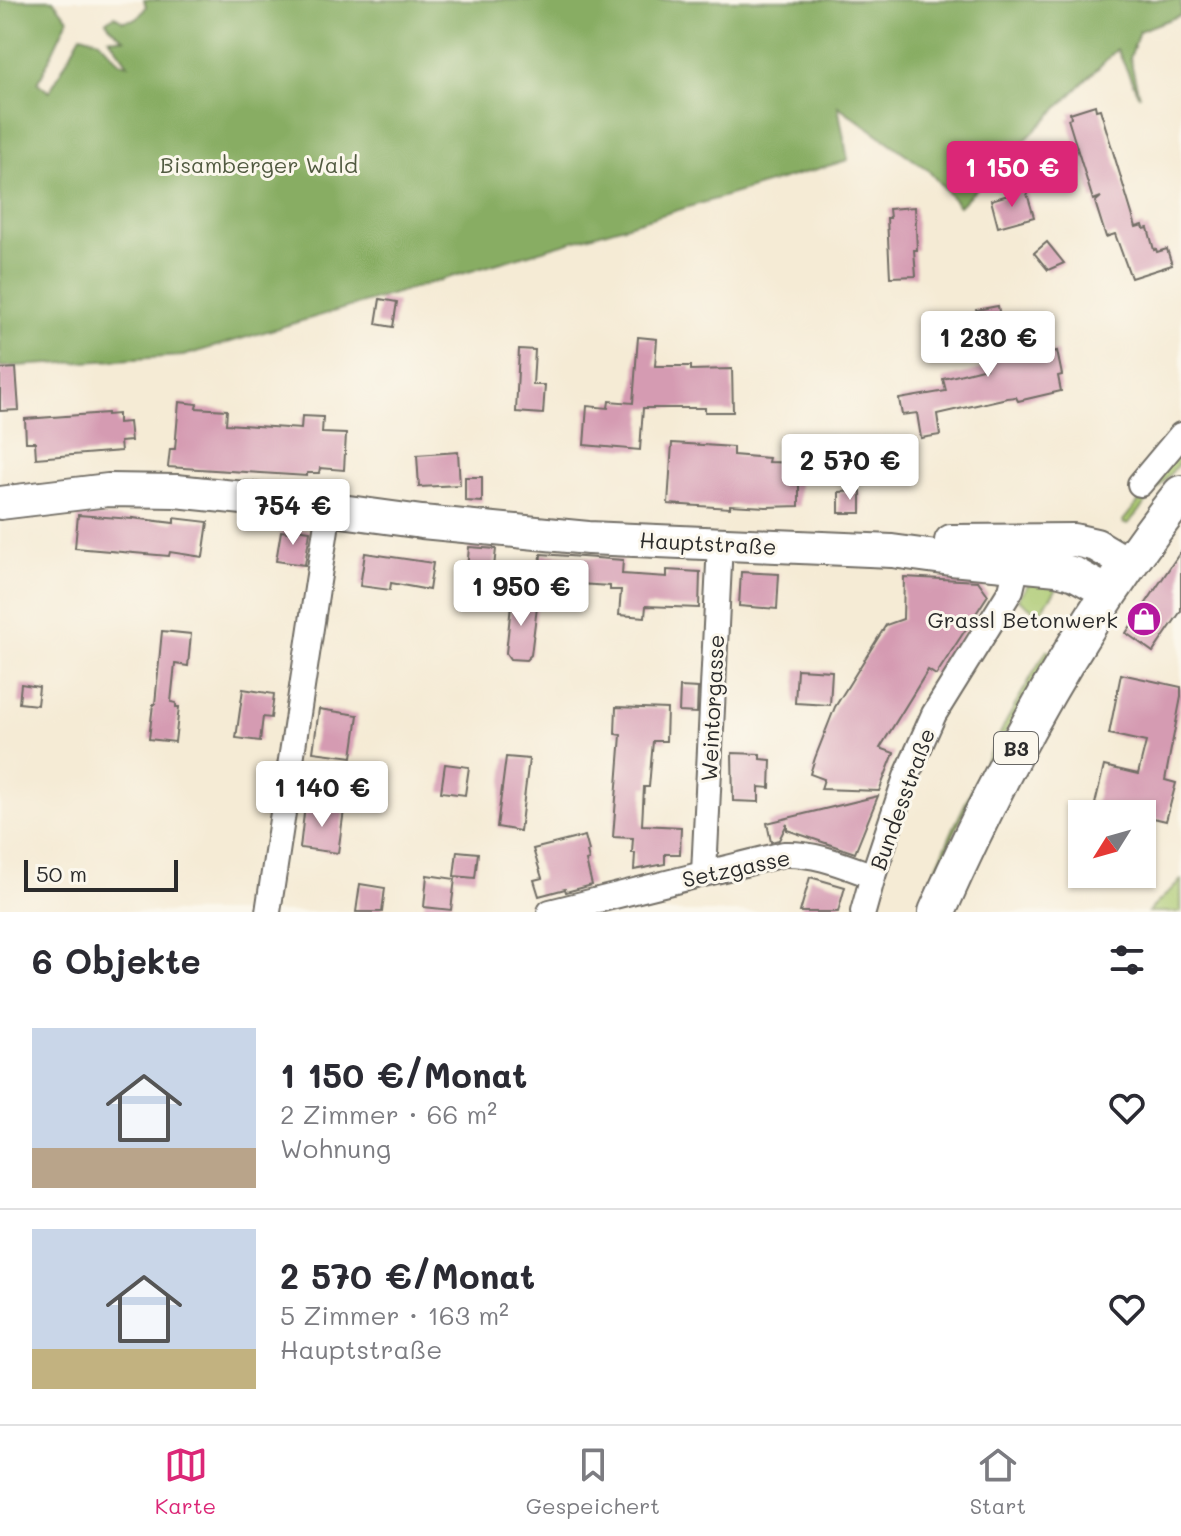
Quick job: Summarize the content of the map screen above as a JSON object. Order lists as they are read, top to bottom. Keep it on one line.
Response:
{"streets":{"main road":["Hauptstraße","B3"],"street":["Weintorgasse","Bundesstraße","Setzgasse"]},"crossings":[["Hauptstraße","Weintorgasse"],["Hauptstraße","B3"],["Hauptstraße","Bundesstraße"],["Weintorgasse","Setzgasse"],["Bundesstraße","Setzgasse"]],"parks":["Bisamberger Wald"],"places":{"shop":["Grassl Betonwerk"]},"scale_bar":"50 m","north":"bottom left","page":{"price":["1 150 €","1 230 €","2 570 €","754 €","1 950 €","1 140 €"],"scale":"50 m","heading":"6 Objekte","list":[{"name":"1 150 €/Monat","note":"2 Zimmer · 66 m² · Wohnung"},{"name":"2 570 €/Monat","note":"5 Zimmer · 163 m² · Hauptstraße"}],"tabs":["Karte","Gespeichert","Start"]}}
